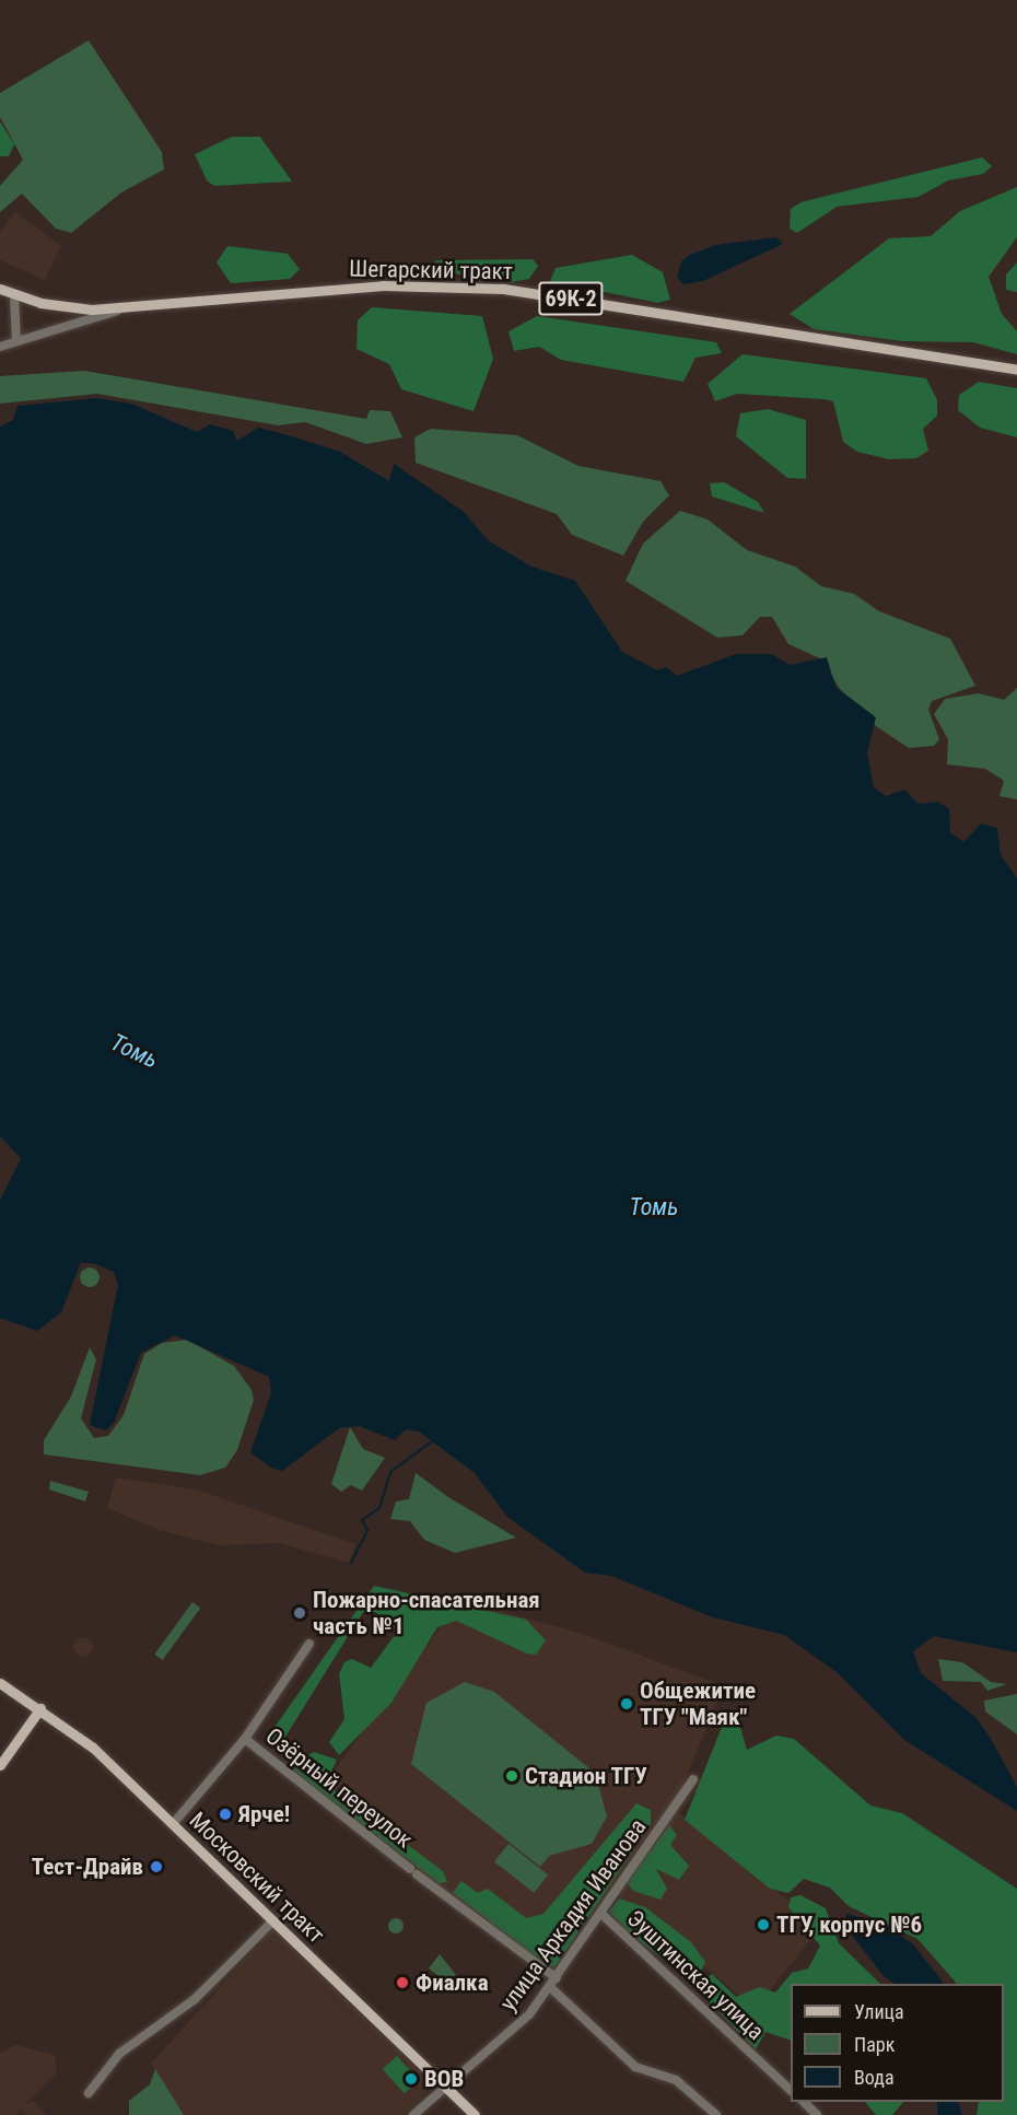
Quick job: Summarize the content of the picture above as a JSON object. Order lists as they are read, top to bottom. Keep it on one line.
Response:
{"streets":{"main road":["Шегарский тракт","69К-2","Московский тракт"],"street":["Озёрный переулок","улица Аркадия Иванова","Эуштинская улица"]},"crossings":[["Озёрный переулок","улица Аркадия Иванова"],["Московский тракт","улица Аркадия Иванова"],["улица Аркадия Иванова","Эуштинская улица"]],"water":["Томь"],"places":["Пожарно-спасательная часть №1","Общежитие ТГУ \"Маяк\"","Стадион ТГУ","Ярче!","Тест-Драйв","ТГУ, корпус №6","Фиалка","ВОВ"],"legend":["Улица","Парк","Вода"]}
